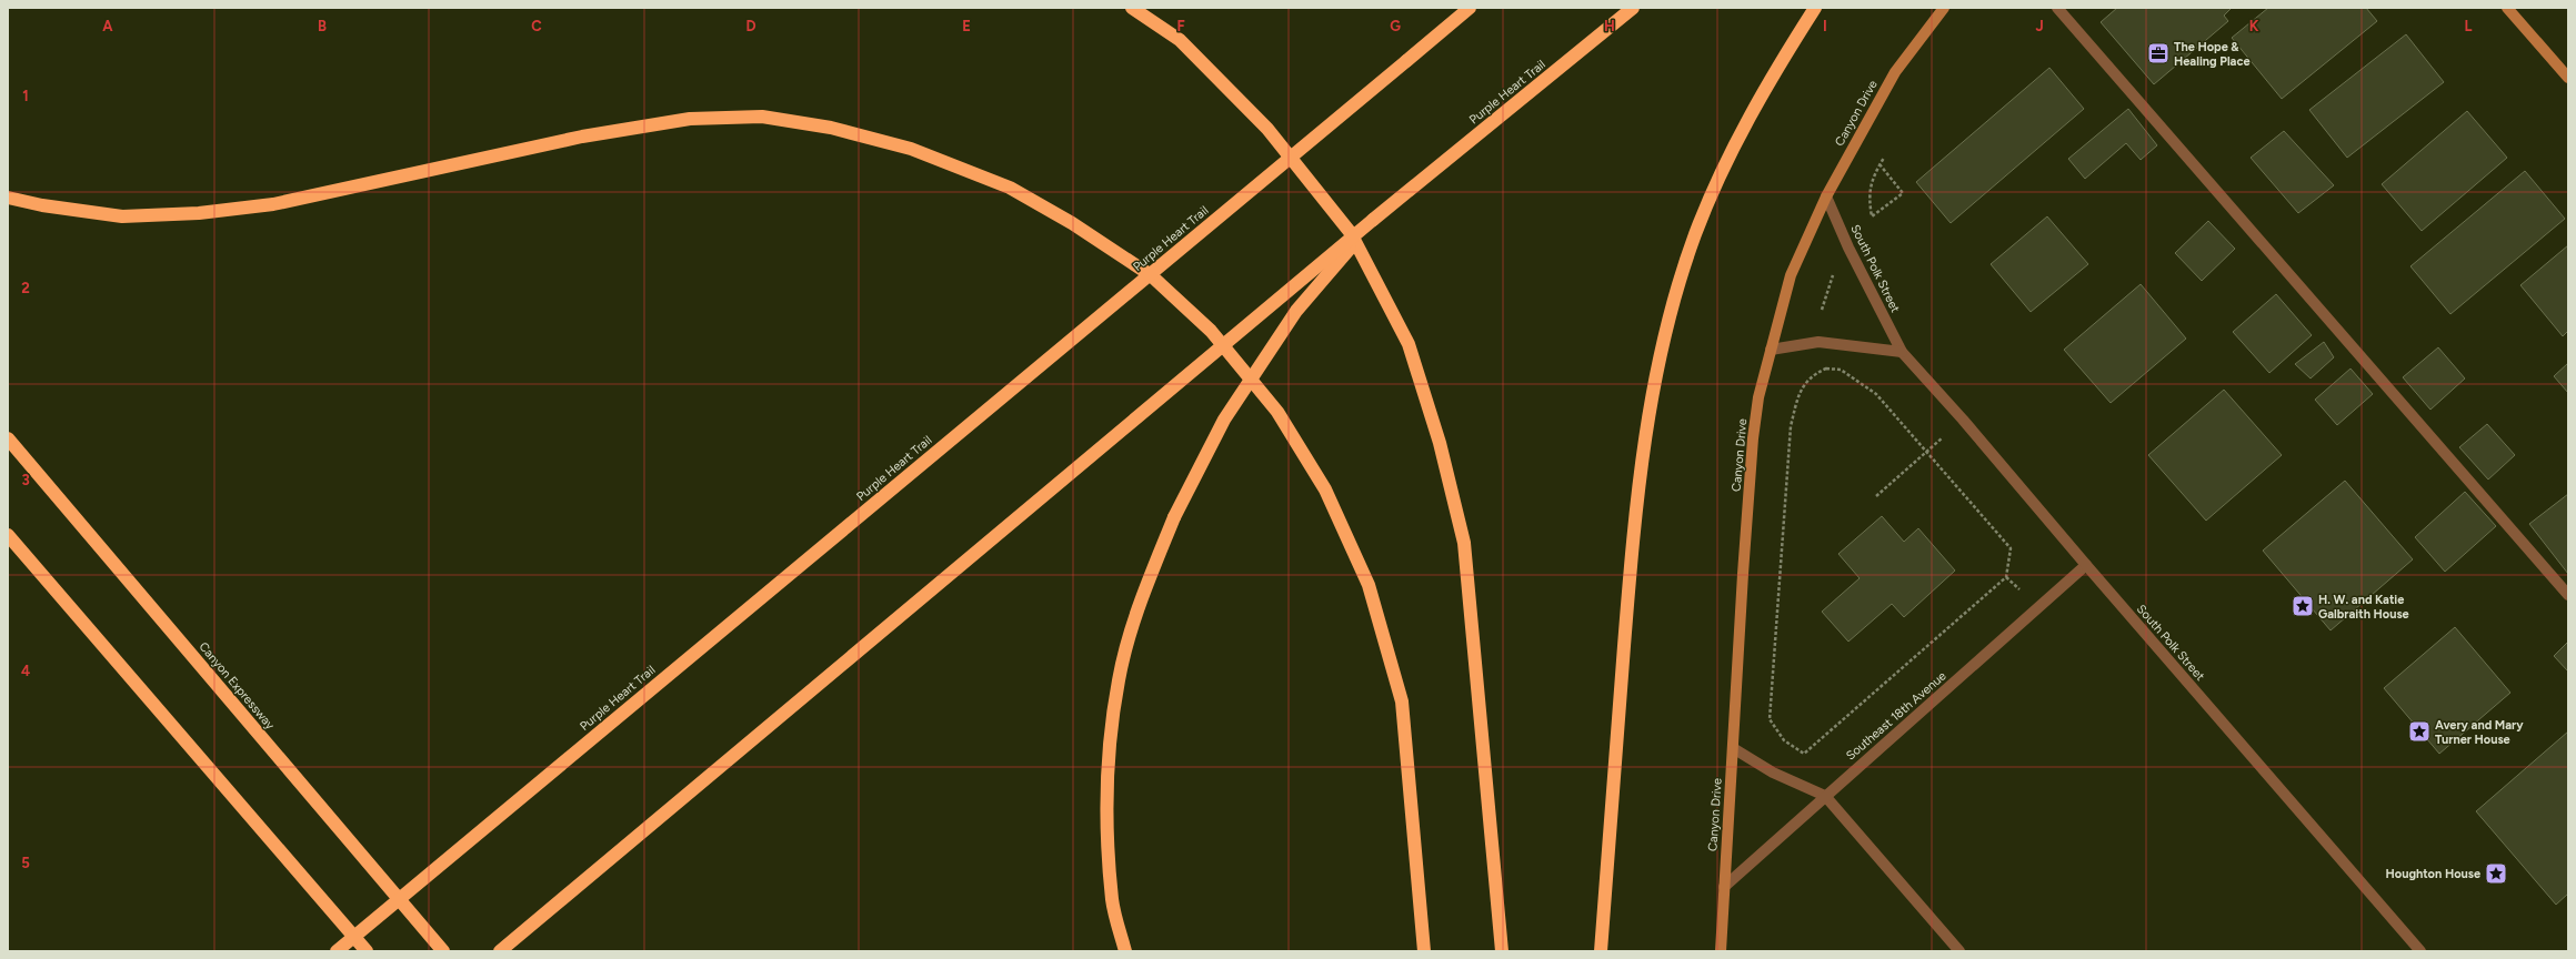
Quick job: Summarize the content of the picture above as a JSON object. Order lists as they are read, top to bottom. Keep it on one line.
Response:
{"streets":{"highway":["Purple Heart Trail","Canyon Expressway"],"main road":["Canyon Drive"],"street":["South Polk Street","Southeast 18th Avenue"]},"crossings":[["Canyon Drive","South Polk Street"],["Canyon Drive","Southeast 18th Avenue"],["South Polk Street","Southeast 18th Avenue"]],"places":{"office":["The Hope & Healing Place"],"place":["H. W. and Katie Galbraith House","Avery and Mary Turner House","Houghton House"]},"grid":{"columns":["A","B","C","D","E","F","G","H","I","J","K","L"],"rows":["1","2","3","4","5"]}}
